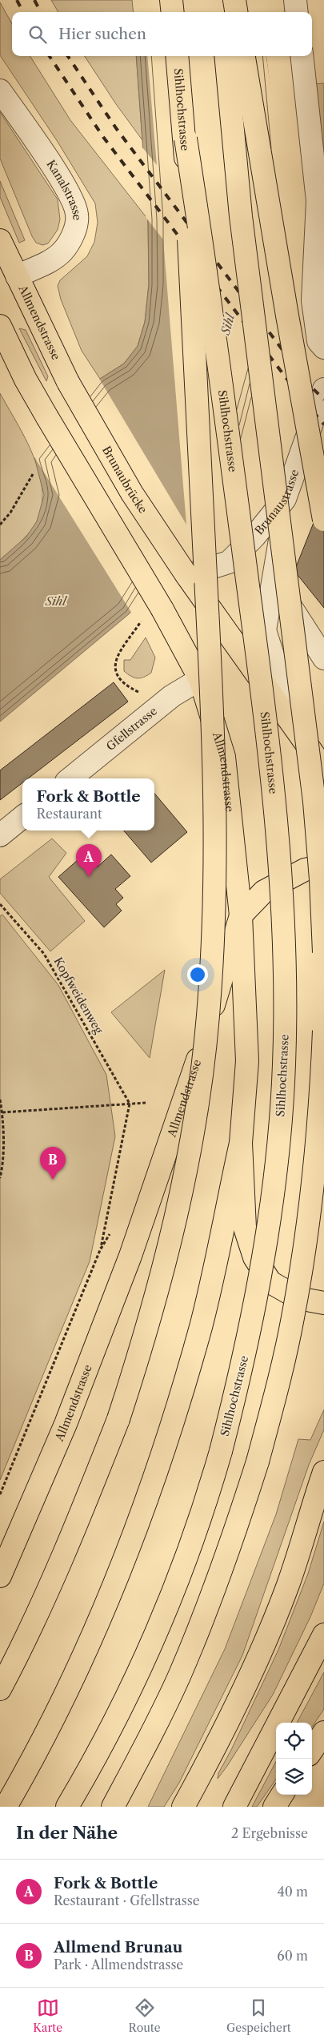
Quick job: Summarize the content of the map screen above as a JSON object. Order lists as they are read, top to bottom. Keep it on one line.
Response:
{"streets":{"main road":["Sihlhochstrasse","Allmendstrasse","Brunaubrücke"],"street":["Kanalstrasse","Brunaustrasse","Gfellstrasse"],"path":["Kopfweidenweg"]},"crossings":[["Kanalstrasse","Allmendstrasse"],["Allmendstrasse","Brunaubrücke"],["Allmendstrasse","Gfellstrasse"],["Brunaubrücke","Brunaustrasse"]],"water":["Sihl"],"page":{"search":"Hier suchen","popup":["Fork & Bottle","Restaurant"],"pins":["A","B"],"heading":["In der Nähe","2 Ergebnisse"],"list":[{"mark":"A","name":"Fork & Bottle","note":"Restaurant · Gfellstrasse","value":"40 m"},{"mark":"B","name":"Allmend Brunau","note":"Park · Allmendstrasse","value":"60 m"}],"nav":["Karte","Route","Gespeichert"]}}
